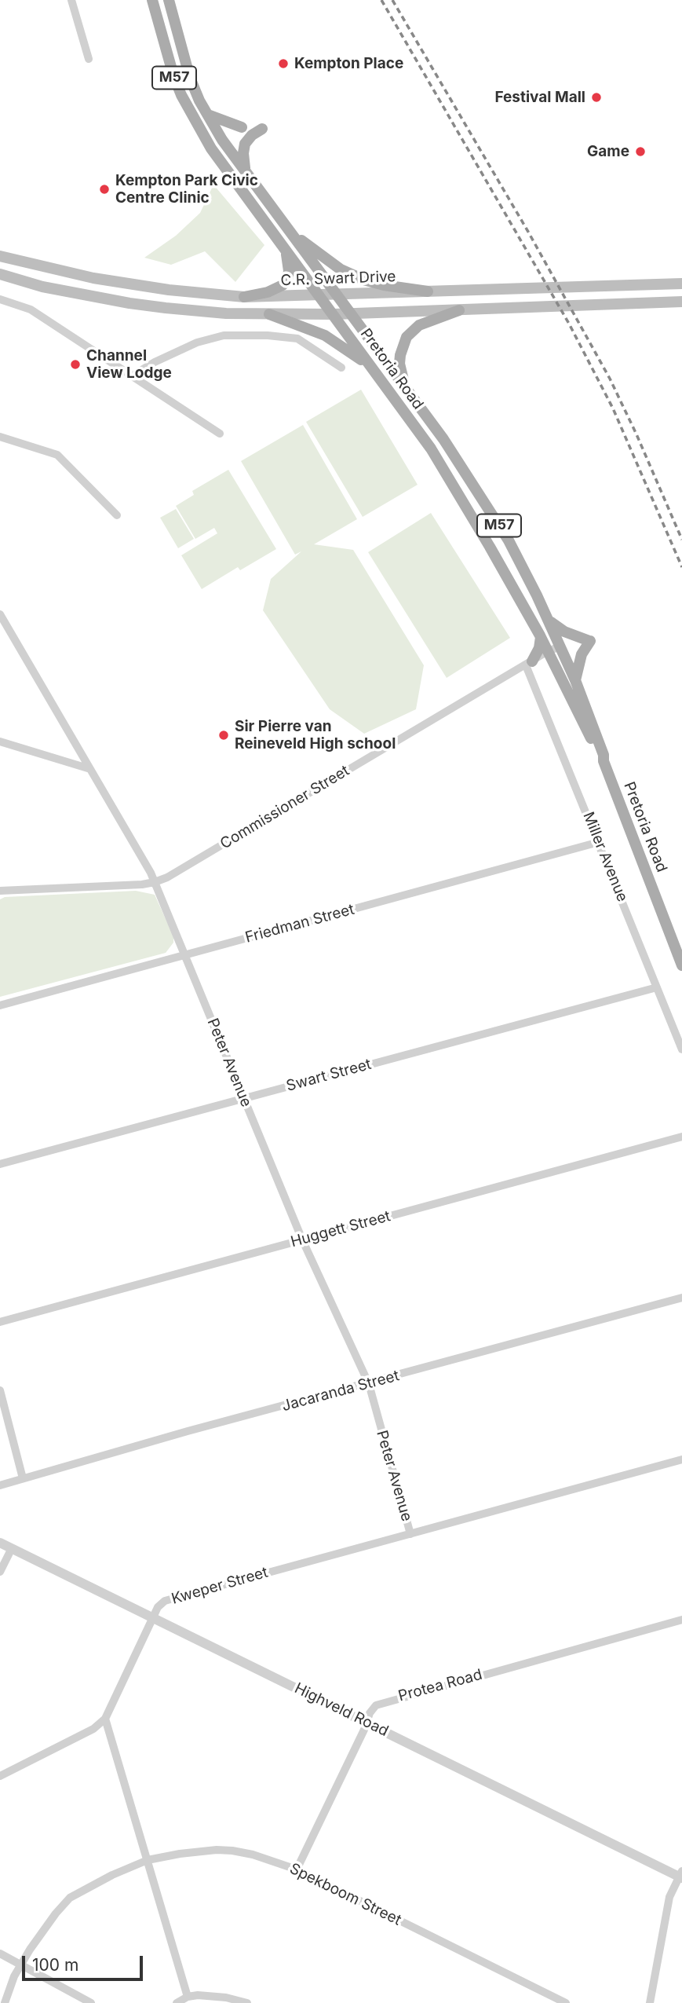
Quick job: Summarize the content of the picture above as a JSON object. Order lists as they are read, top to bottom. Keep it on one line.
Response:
{"streets":{"main road":["M57","C.R. Swart Drive","Pretoria Road"],"street":["Commissioner Street","Miller Avenue","Friedman Street","Peter Avenue","Swart Street","Huggett Street","Jacaranda Street","Kweper Street","Protea Road","Highveld Road","Spekboom Street"]},"crossings":[["C.R. Swart Drive","Pretoria Road"],["Pretoria Road","Commissioner Street"],["Commissioner Street","Miller Avenue"],["Commissioner Street","Peter Avenue"],["Miller Avenue","Friedman Street"],["Miller Avenue","Swart Street"],["Friedman Street","Peter Avenue"],["Peter Avenue","Swart Street"],["Peter Avenue","Huggett Street"],["Peter Avenue","Jacaranda Street"],["Peter Avenue","Kweper Street"],["Kweper Street","Highveld Road"],["Protea Road","Highveld Road"],["Protea Road","Spekboom Street"]],"places":["Kempton Place","Festival Mall","Game","Kempton Park Civic Centre Clinic","Channel View Lodge","Sir Pierre van Reineveld High school"],"scale_bar":"100 m"}
